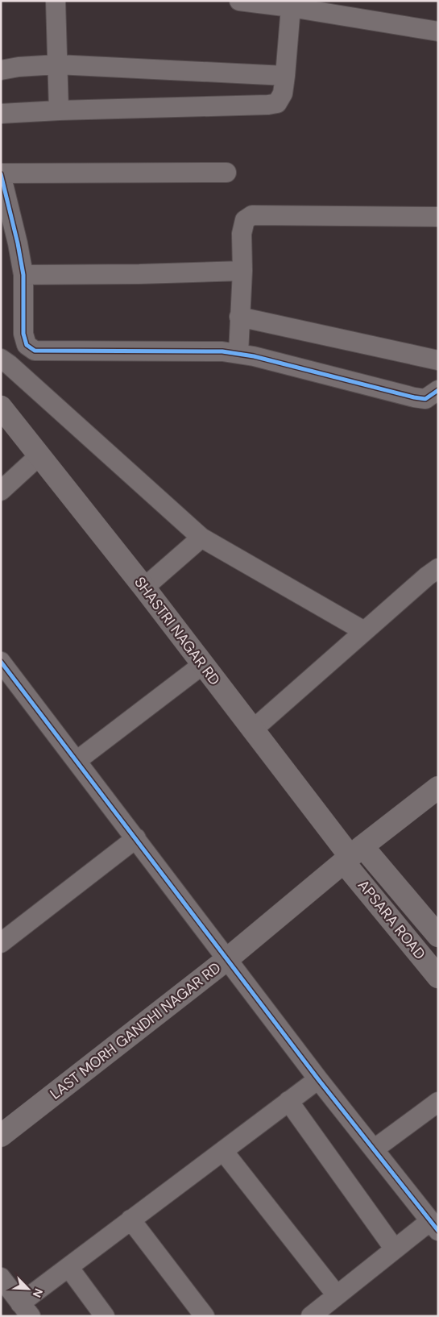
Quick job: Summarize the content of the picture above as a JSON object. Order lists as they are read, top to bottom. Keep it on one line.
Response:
{"streets":{"street":["SHASTRI NAGAR RD","APSARA ROAD","LAST MORH GANDHI NAGAR RD"]},"crossings":[["SHASTRI NAGAR RD","APSARA ROAD"],["SHASTRI NAGAR RD","LAST MORH GANDHI NAGAR RD"],["APSARA ROAD","LAST MORH GANDHI NAGAR RD"]],"north":"bottom right"}
